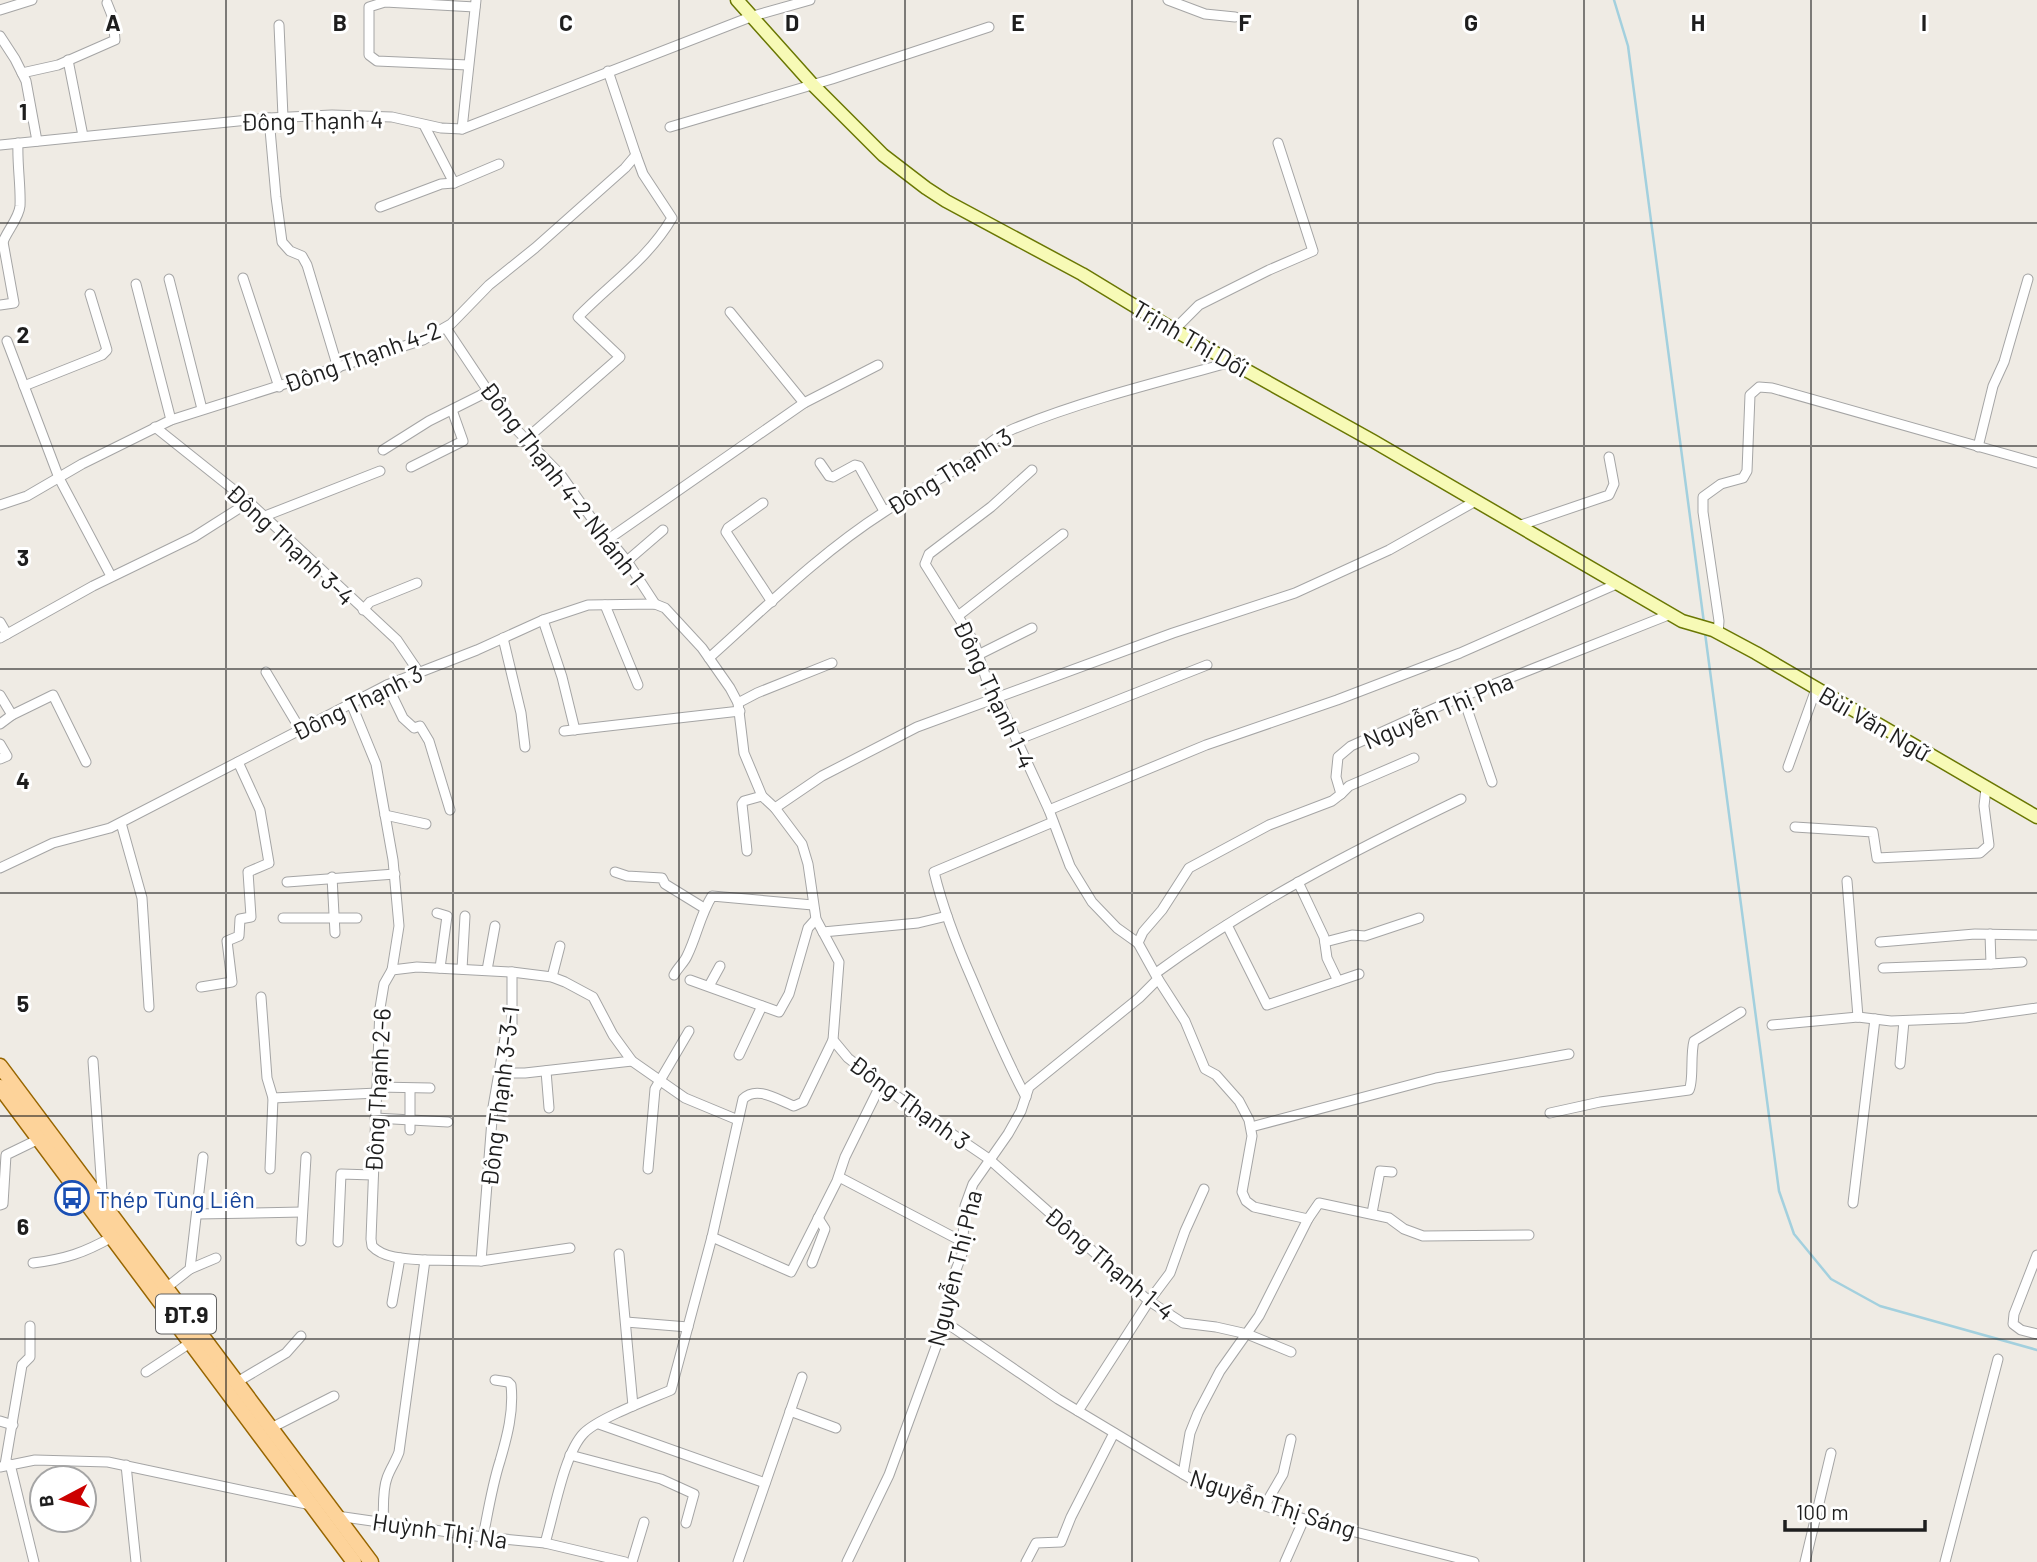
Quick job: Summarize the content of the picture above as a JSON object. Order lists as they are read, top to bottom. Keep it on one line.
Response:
{"streets":{"main road":["Trịnh Thị Dối","Bùi Văn Ngữ","ĐT.9"],"street":["Đông Thạnh 4","Đông Thạnh 4-2","Đông Thạnh 3","Đông Thạnh 4-2 Nhánh 1","Đông Thạnh 3-4","Đông Thạnh 1-4","Nguyễn Thị Pha","Đông Thạnh 2-6","Đông Thạnh 3-3-1","Nguyễn Thị Sáng","Huỳnh Thị Na"]},"crossings":[["Đông Thạnh 4","Trịnh Thị Dối"],["Trịnh Thị Dối","Đông Thạnh 3"],["Trịnh Thị Dối","Nguyễn Thị Pha"],["Trịnh Thị Dối","Bùi Văn Ngữ"],["Đông Thạnh 4-2","Đông Thạnh 4-2 Nhánh 1"],["Đông Thạnh 4-2","Đông Thạnh 3-4"],["Đông Thạnh 3","Đông Thạnh 4-2 Nhánh 1"],["Đông Thạnh 3","Đông Thạnh 3-4"],["Đông Thạnh 3","Đông Thạnh 1-4"],["Đông Thạnh 3","Nguyễn Thị Pha"],["Đông Thạnh 3","Đông Thạnh 2-6"],["Đông Thạnh 1-4","Nguyễn Thị Pha"],["Nguyễn Thị Pha","Nguyễn Thị Sáng"],["ĐT.9","Huỳnh Thị Na"]],"places":{"bus stop":["Thép Tùng Liên"]},"scale_bar":"100 m","north":"left","grid":{"columns":["A","B","C","D","E","F","G","H","I"],"rows":["1","2","3","4","5","6"]}}
